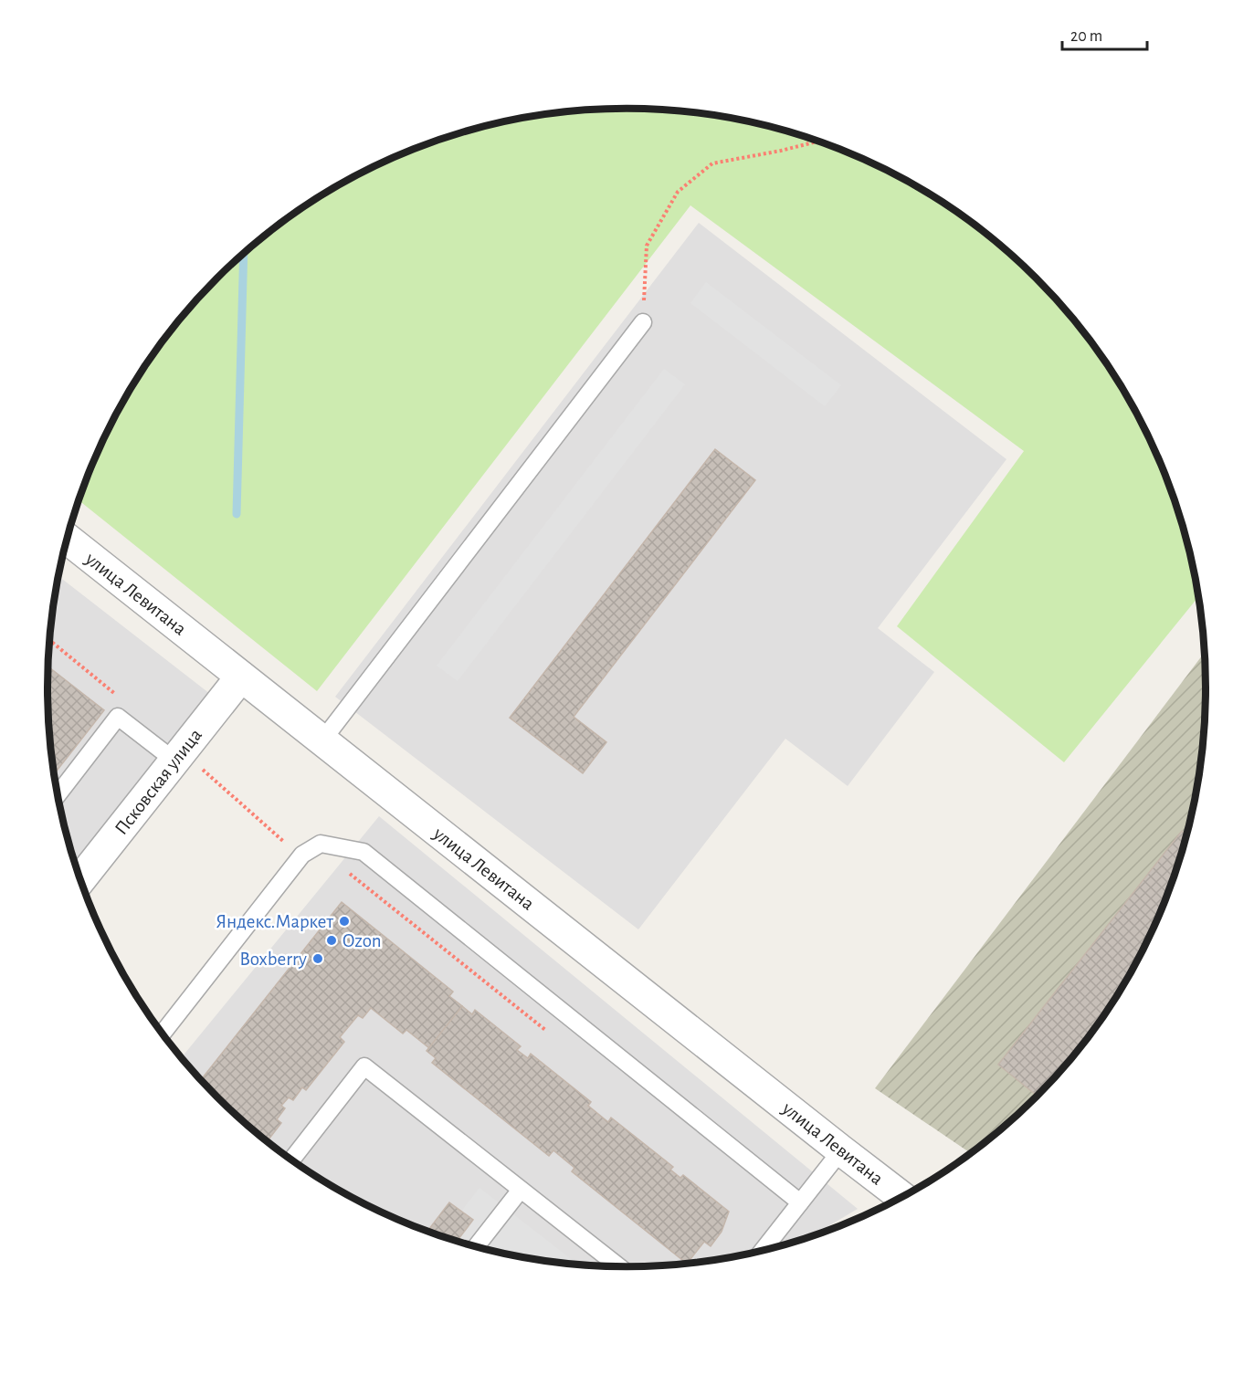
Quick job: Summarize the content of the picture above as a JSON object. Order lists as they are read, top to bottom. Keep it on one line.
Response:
{"streets":{"street":["улица Левитана","Псковская улица"]},"crossings":[["улица Левитана","Псковская улица"]],"places":["Яндекс.Маркет","Ozon","Boxberry"],"scale_bar":"20 m"}
